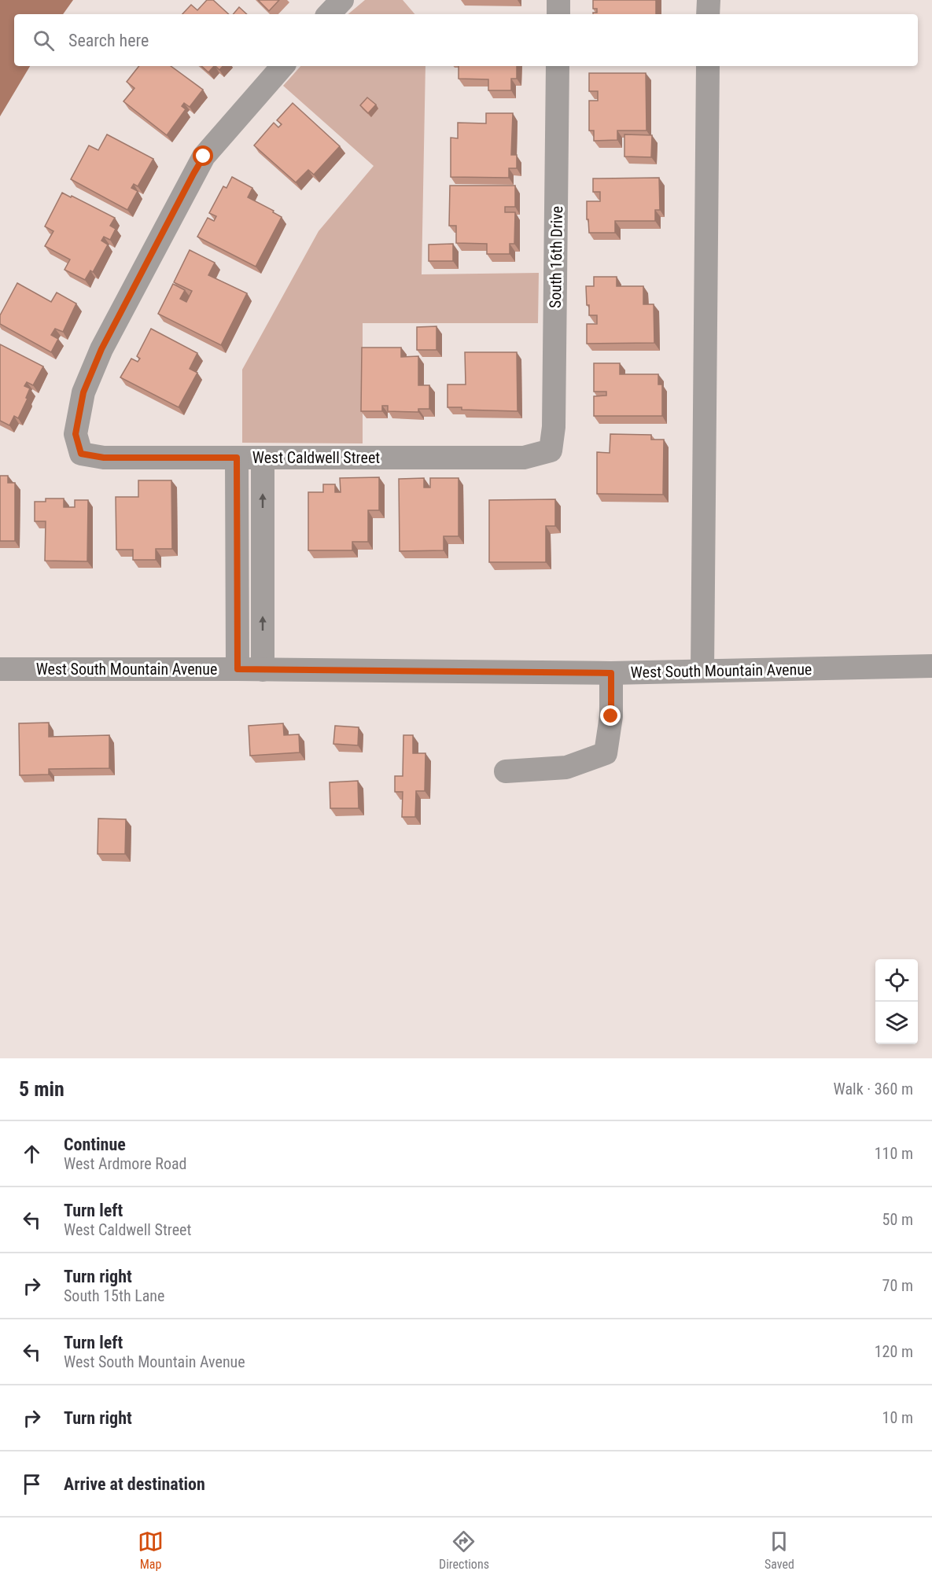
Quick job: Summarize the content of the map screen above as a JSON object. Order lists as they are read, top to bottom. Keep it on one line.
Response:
{"streets":{"street":["South 16th Drive","West Caldwell Street","West South Mountain Avenue"]},"crossings":[["South 16th Drive","West Caldwell Street"]],"page":{"search":"Search here","heading":["5 min","Walk · 360 m"],"list":[["Continue","West Ardmore Road","110 m"],["Turn left","West Caldwell Street","50 m"],["Turn right","South 15th Lane","70 m"],["Turn left","West South Mountain Avenue","120 m"],["Turn right","10 m"],"Arrive at destination"],"nav":["Map","Directions","Saved"]}}
